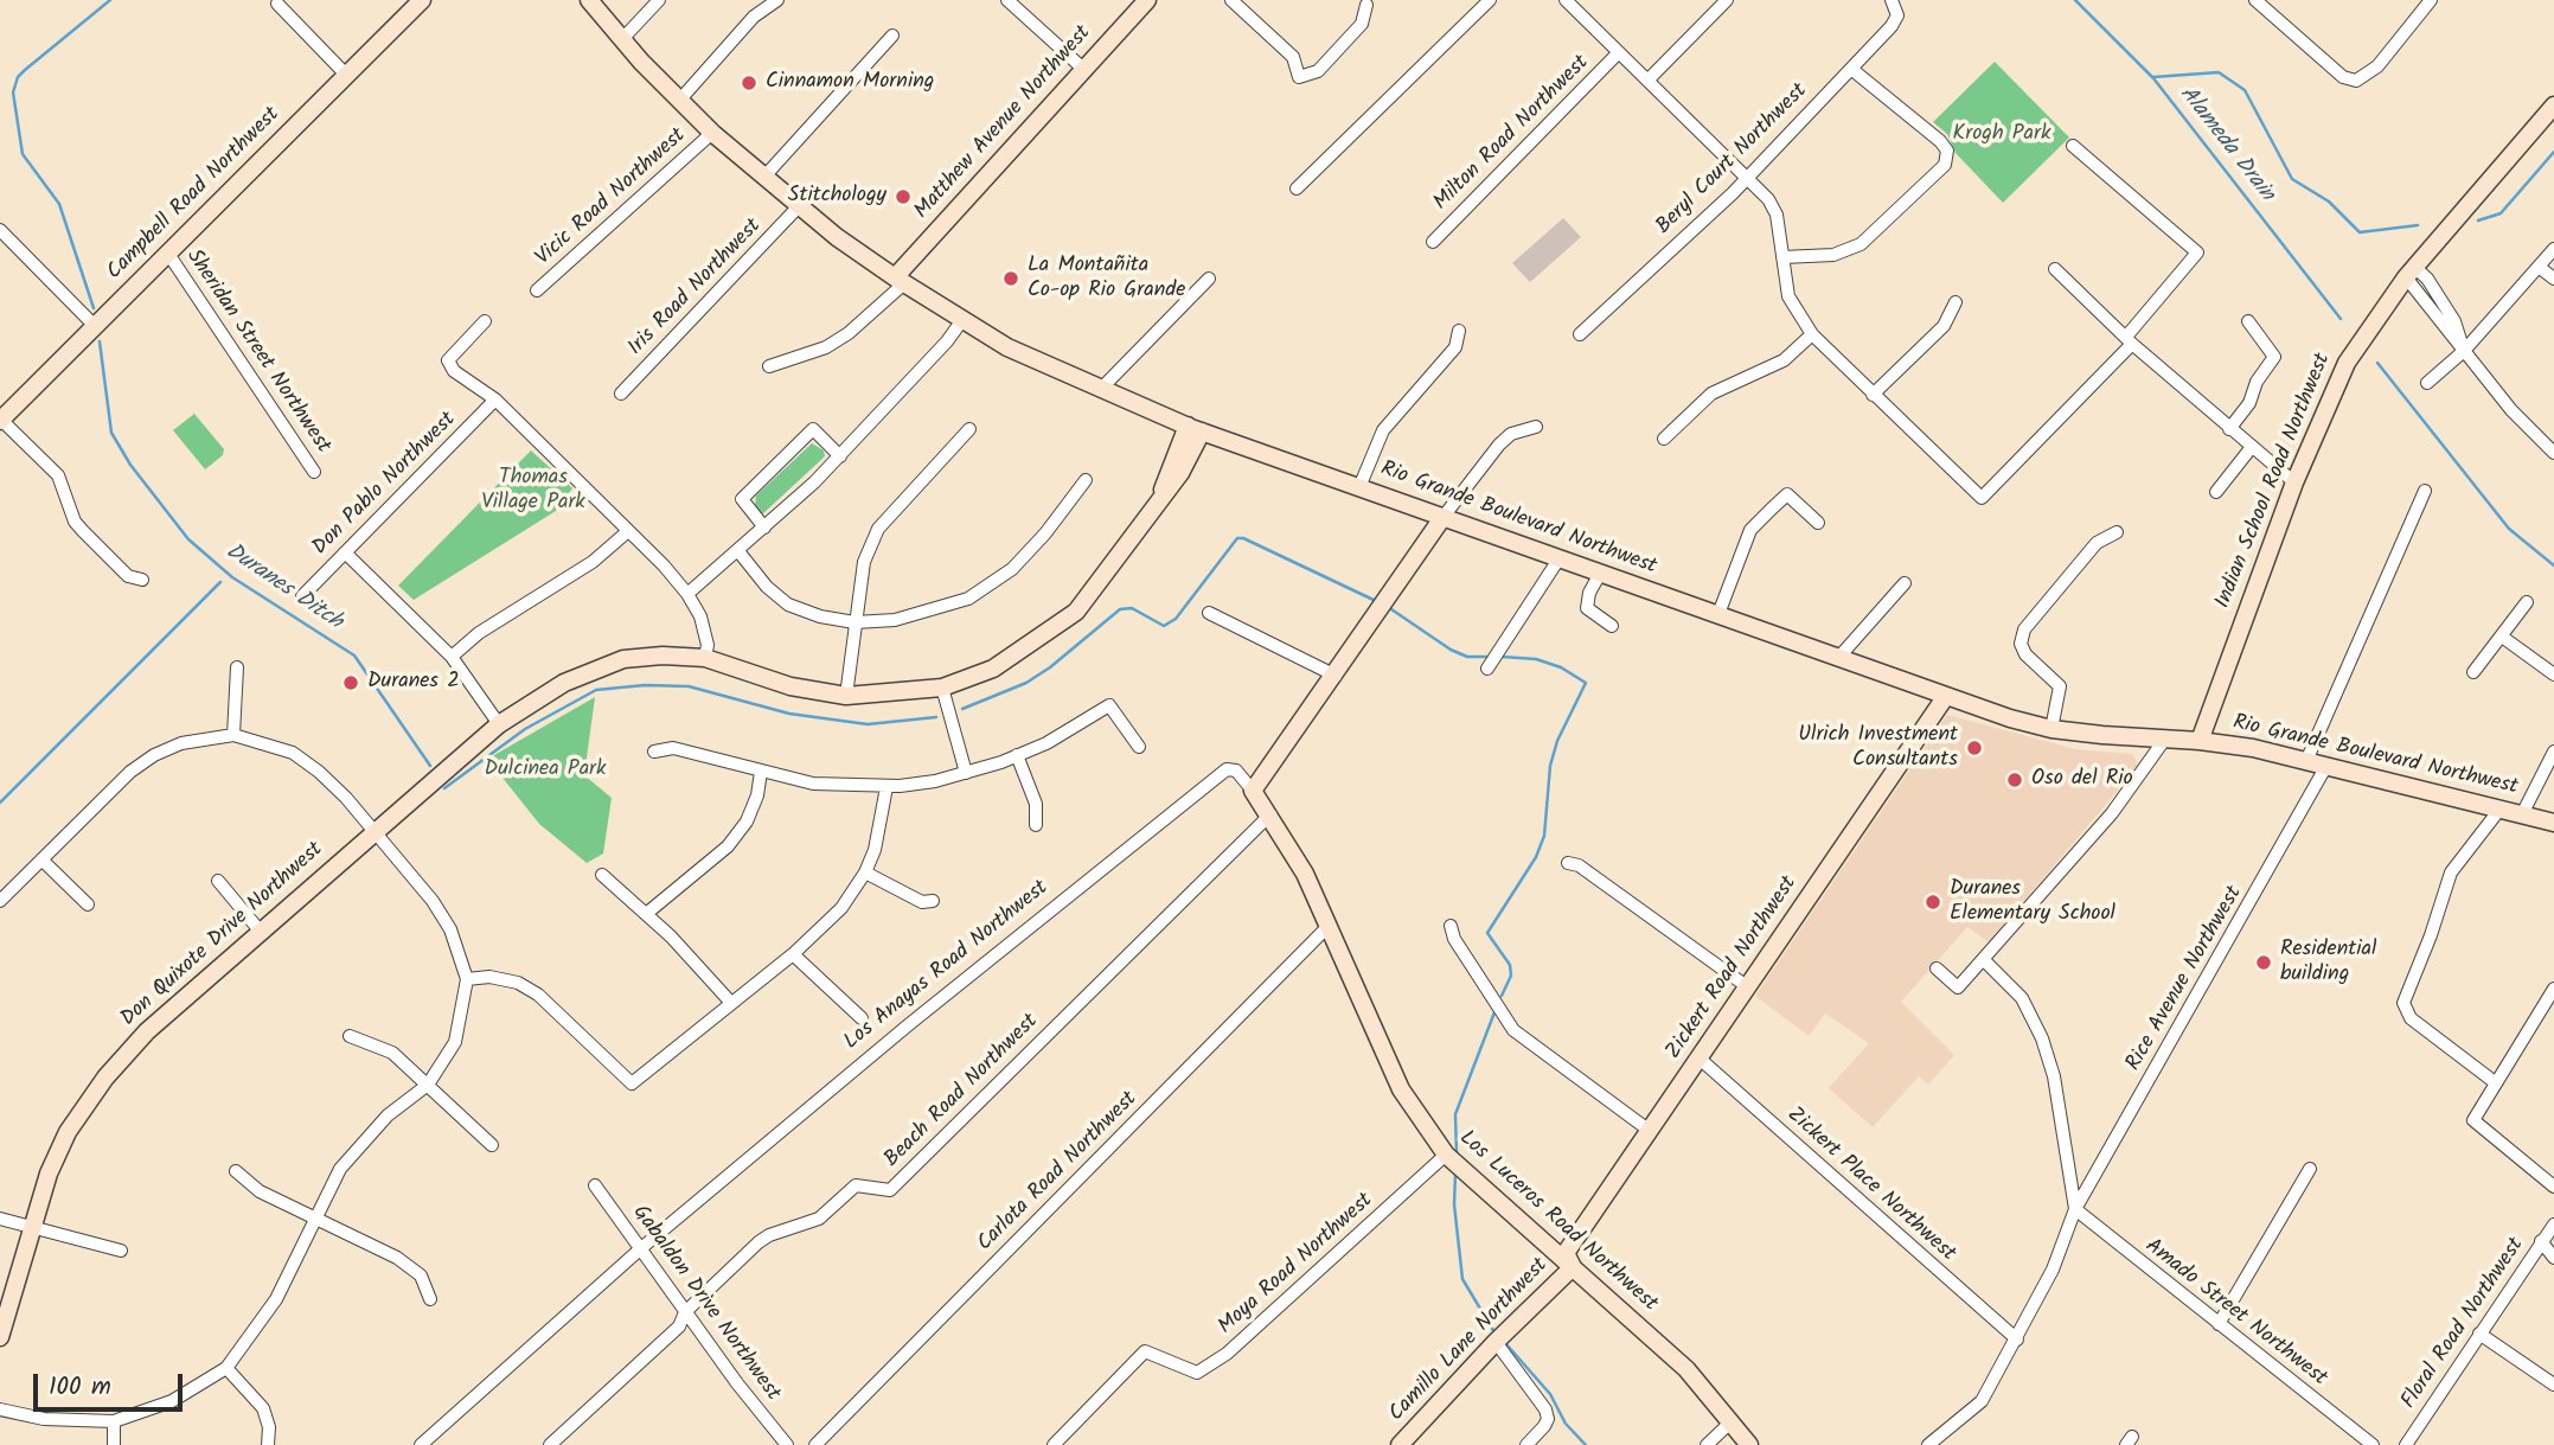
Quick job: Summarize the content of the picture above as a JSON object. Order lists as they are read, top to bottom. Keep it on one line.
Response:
{"streets":{"street":["Matthew Avenue Northwest","Milton Road Northwest","Beryl Court Northwest","Campbell Road Northwest","Vicic Road Northwest","Iris Road Northwest","Sheridan Street Northwest","Indian School Road Northwest","Don Pablo Northwest","Rio Grande Boulevard Northwest","Don Quixote Drive Northwest","Los Anayas Road Northwest","Zickert Road Northwest","Rice Avenue Northwest","Beach Road Northwest","Carlota Road Northwest","Zickert Place Northwest","Los Luceros Road Northwest","Moya Road Northwest","Gabaldon Drive Northwest","Amado Street Northwest","Floral Road Northwest","Camillo Lane Northwest"]},"crossings":[["Matthew Avenue Northwest","Rio Grande Boulevard Northwest"],["Campbell Road Northwest","Sheridan Street Northwest"],["Vicic Road Northwest","Rio Grande Boulevard Northwest"],["Iris Road Northwest","Rio Grande Boulevard Northwest"],["Indian School Road Northwest","Rio Grande Boulevard Northwest"],["Rio Grande Boulevard Northwest","Don Quixote Drive Northwest"],["Rio Grande Boulevard Northwest","Zickert Road Northwest"],["Rio Grande Boulevard Northwest","Rice Avenue Northwest"],["Los Anayas Road Northwest","Los Luceros Road Northwest"],["Los Anayas Road Northwest","Gabaldon Drive Northwest"],["Zickert Road Northwest","Zickert Place Northwest"],["Zickert Road Northwest","Los Luceros Road Northwest"],["Zickert Road Northwest","Camillo Lane Northwest"],["Rice Avenue Northwest","Zickert Place Northwest"],["Rice Avenue Northwest","Amado Street Northwest"],["Beach Road Northwest","Los Luceros Road Northwest"],["Beach Road Northwest","Gabaldon Drive Northwest"],["Carlota Road Northwest","Los Luceros Road Northwest"],["Los Luceros Road Northwest","Moya Road Northwest"],["Los Luceros Road Northwest","Camillo Lane Northwest"]],"water":["Alameda Drain","Duranes Ditch"],"parks":["Krogh Park","Thomas Village Park","Dulcinea Park"],"places":["Cinnamon Morning","Stitchology","La Montañita Co-op Rio Grande","Duranes 2","Ulrich Investment Consultants","Oso del Rio","Duranes Elementary School","Residential building"],"scale_bar":"100 m"}
